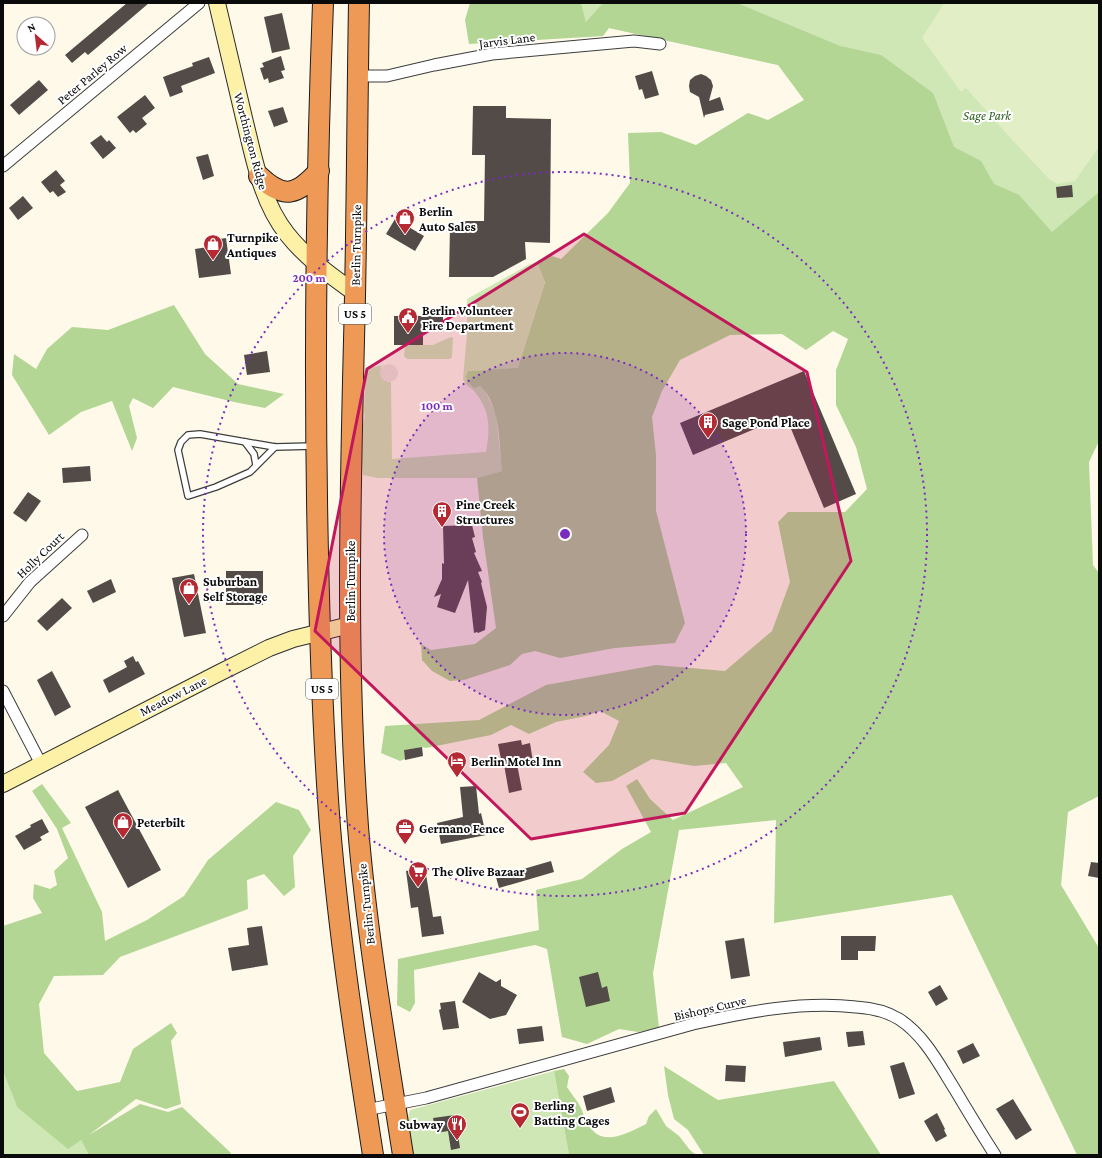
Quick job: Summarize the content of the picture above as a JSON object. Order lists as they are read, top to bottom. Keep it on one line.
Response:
{"streets":{"highway":["Berlin Turnpike","US 5"],"street":["Jarvis Lane","Peter Parley Row","Worthington Ridge","Holly Court","Meadow Lane","Bishops Curve"]},"crossings":[["Jarvis Lane","Berlin Turnpike"],["Worthington Ridge","Berlin Turnpike"],["Worthington Ridge","US 5"],["Berlin Turnpike","Meadow Lane"],["Berlin Turnpike","Bishops Curve"],["US 5","Meadow Lane"],["US 5","Bishops Curve"]],"parks":["Sage Park"],"places":{"shop":["Berlin Auto Sales","Turnpike Antiques","Suburban Self Storage","Peterbilt"],"public building":["Berlin Volunteer Fire Department"],"building":["Sage Pond Place","Pine Creek Structures"],"hotel":["Berlin Motel Inn"],"office":["Germano Fence"],"supermarket":["The Olive Bazaar"],"sports":["Berling Batting Cages"],"restaurant":["Subway"]},"north":"top left","rings":["200 m","100 m"]}
